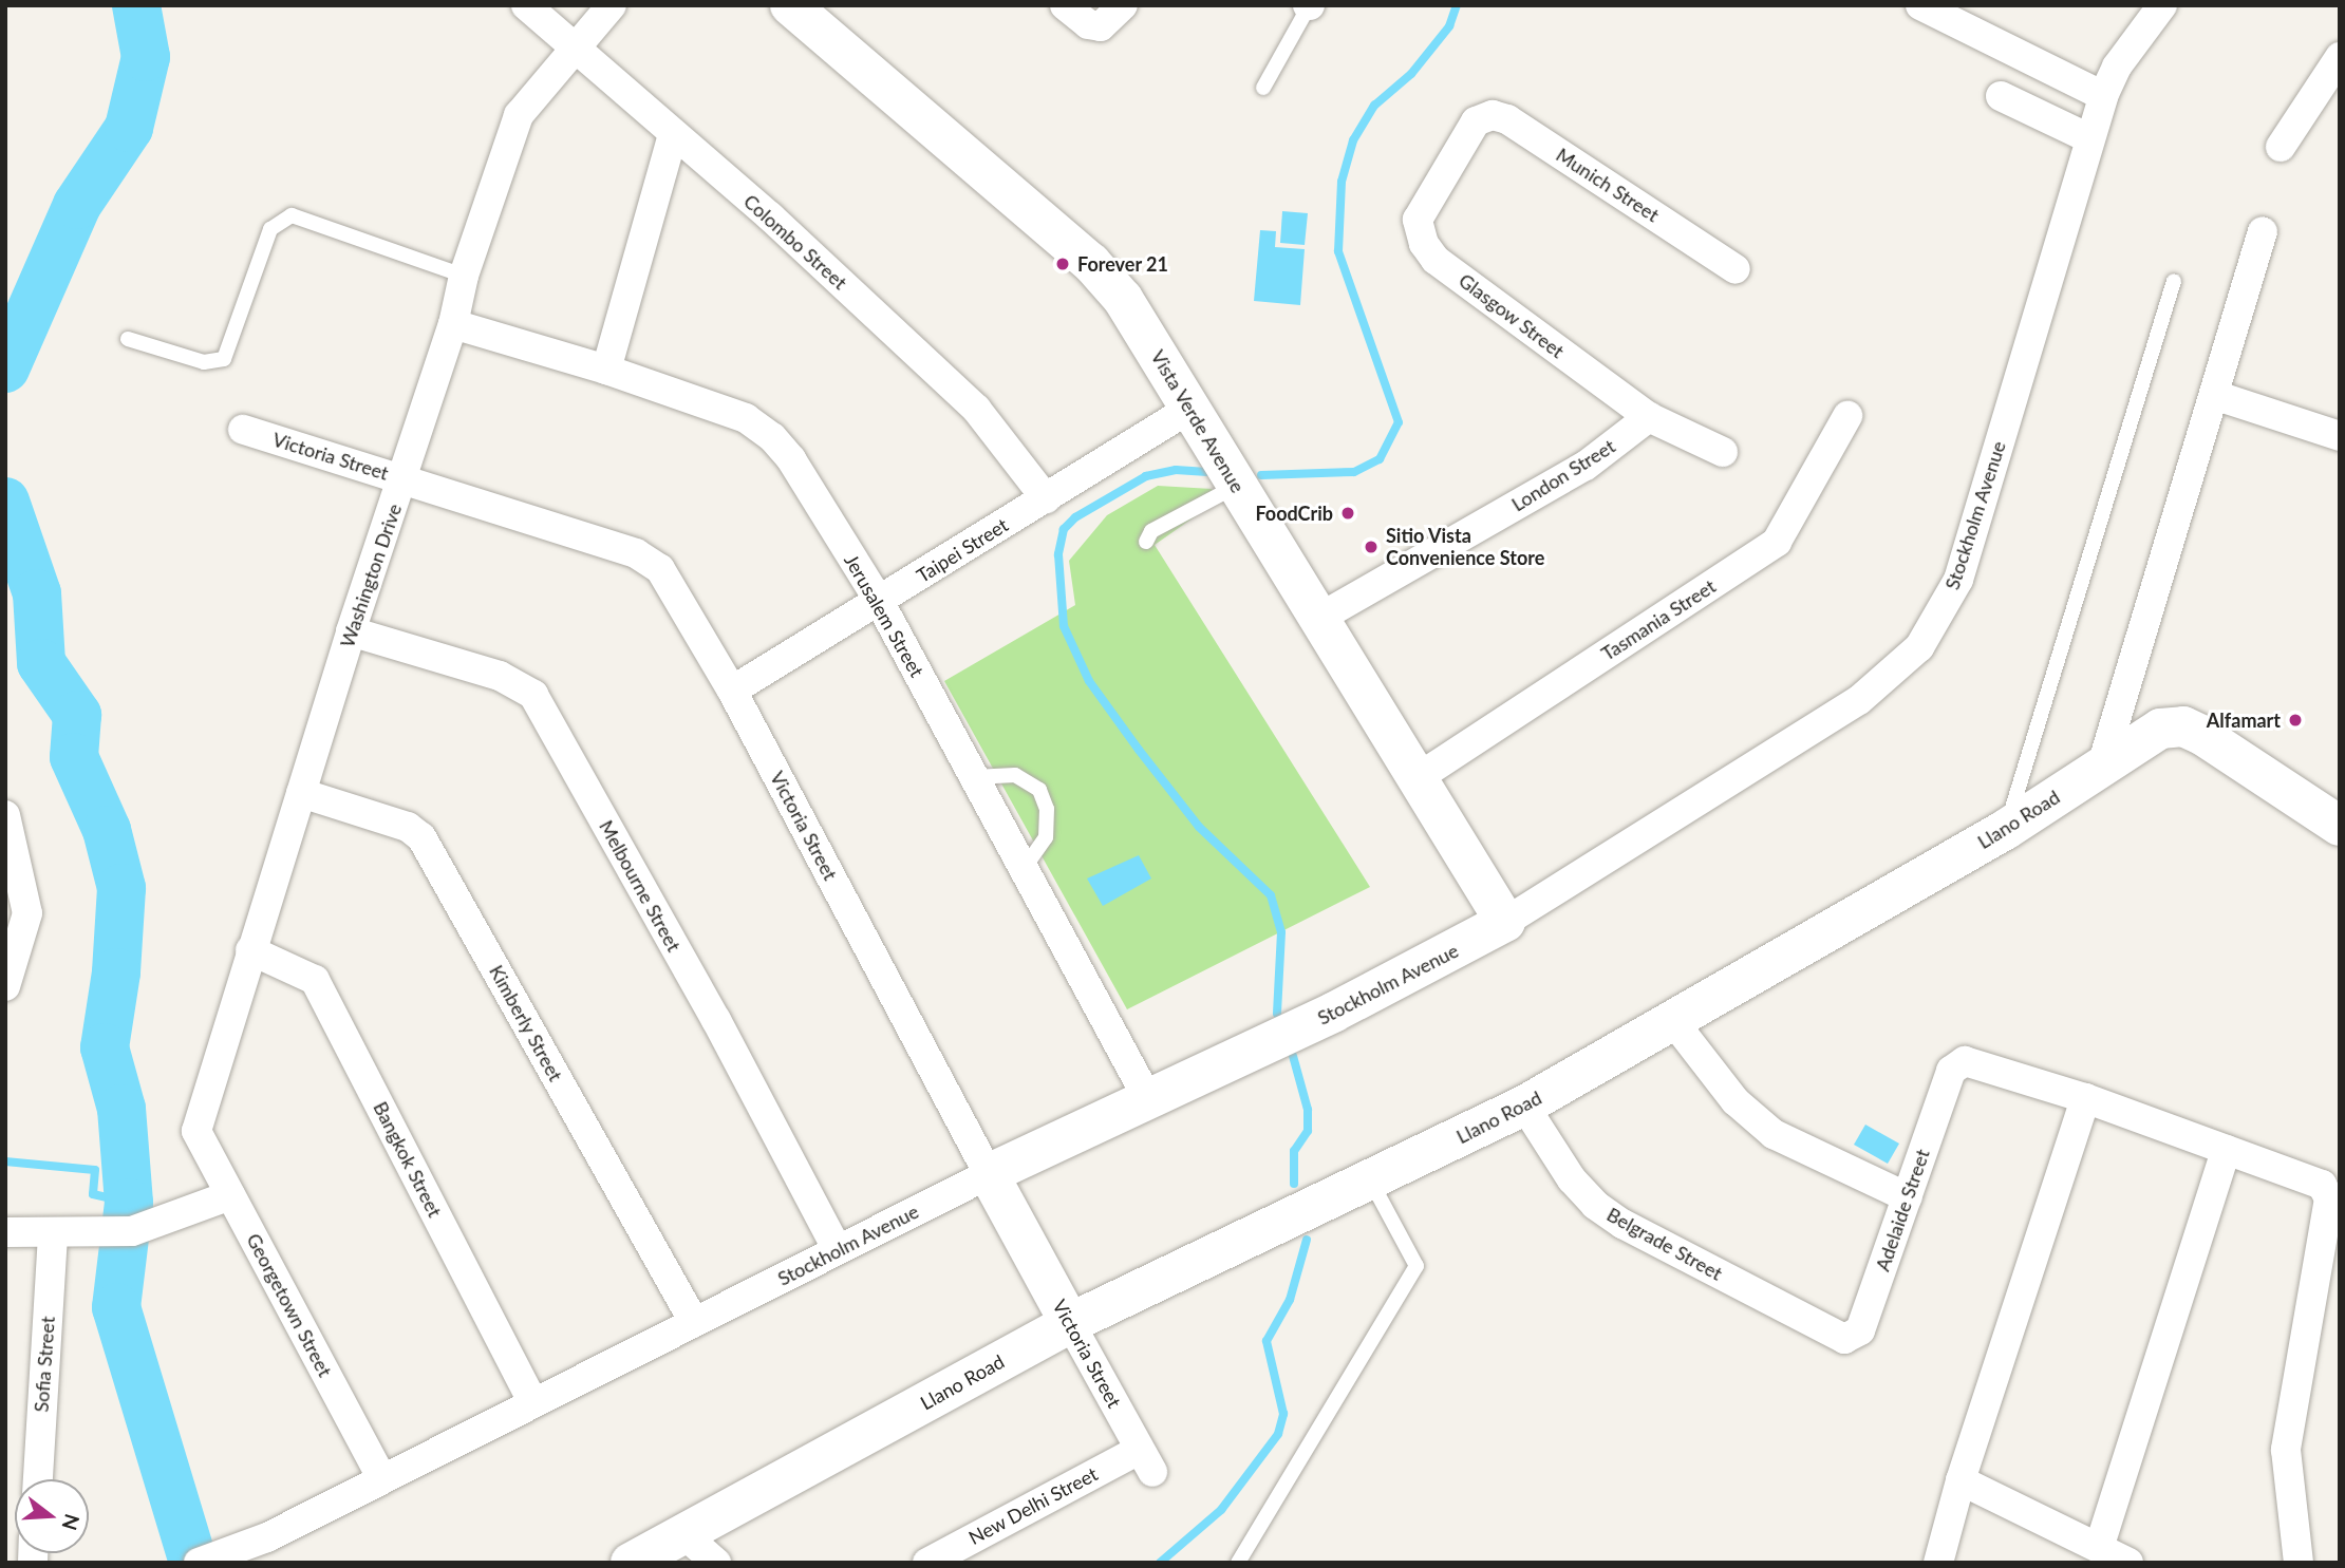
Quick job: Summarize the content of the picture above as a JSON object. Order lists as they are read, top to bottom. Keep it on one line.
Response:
{"streets":{"main road":["Vista Verde Avenue","Victoria Street","Stockholm Avenue","Llano Road"],"street":["Munich Street","Colombo Street","Glasgow Street","London Street","Taipei Street","Washington Drive","Jerusalem Street","Tasmania Street","Melbourne Street","Kimberly Street","Bangkok Street","Adelaide Street","Belgrade Street","Georgetown Street","Sofia Street","New Delhi Street"]},"crossings":[["Munich Street","Glasgow Street"],["Colombo Street","Taipei Street"],["Colombo Street","Washington Drive"],["Glasgow Street","London Street"],["Vista Verde Avenue","London Street"],["Vista Verde Avenue","Stockholm Avenue"],["Vista Verde Avenue","Taipei Street"],["Vista Verde Avenue","Tasmania Street"],["Victoria Street","Stockholm Avenue"],["Victoria Street","Taipei Street"],["Victoria Street","Washington Drive"],["Victoria Street","Llano Road"],["Victoria Street","New Delhi Street"],["Stockholm Avenue","Jerusalem Street"],["Stockholm Avenue","Melbourne Street"],["Stockholm Avenue","Kimberly Street"],["Stockholm Avenue","Bangkok Street"],["Stockholm Avenue","Georgetown Street"],["Taipei Street","Jerusalem Street"],["Washington Drive","Jerusalem Street"],["Washington Drive","Melbourne Street"],["Washington Drive","Kimberly Street"],["Washington Drive","Bangkok Street"],["Washington Drive","Georgetown Street"],["Llano Road","Belgrade Street"],["Adelaide Street","Belgrade Street"]],"places":["Forever 21","FoodCrib","Sitio Vista Convenience Store","Alfamart"],"north":"right"}
